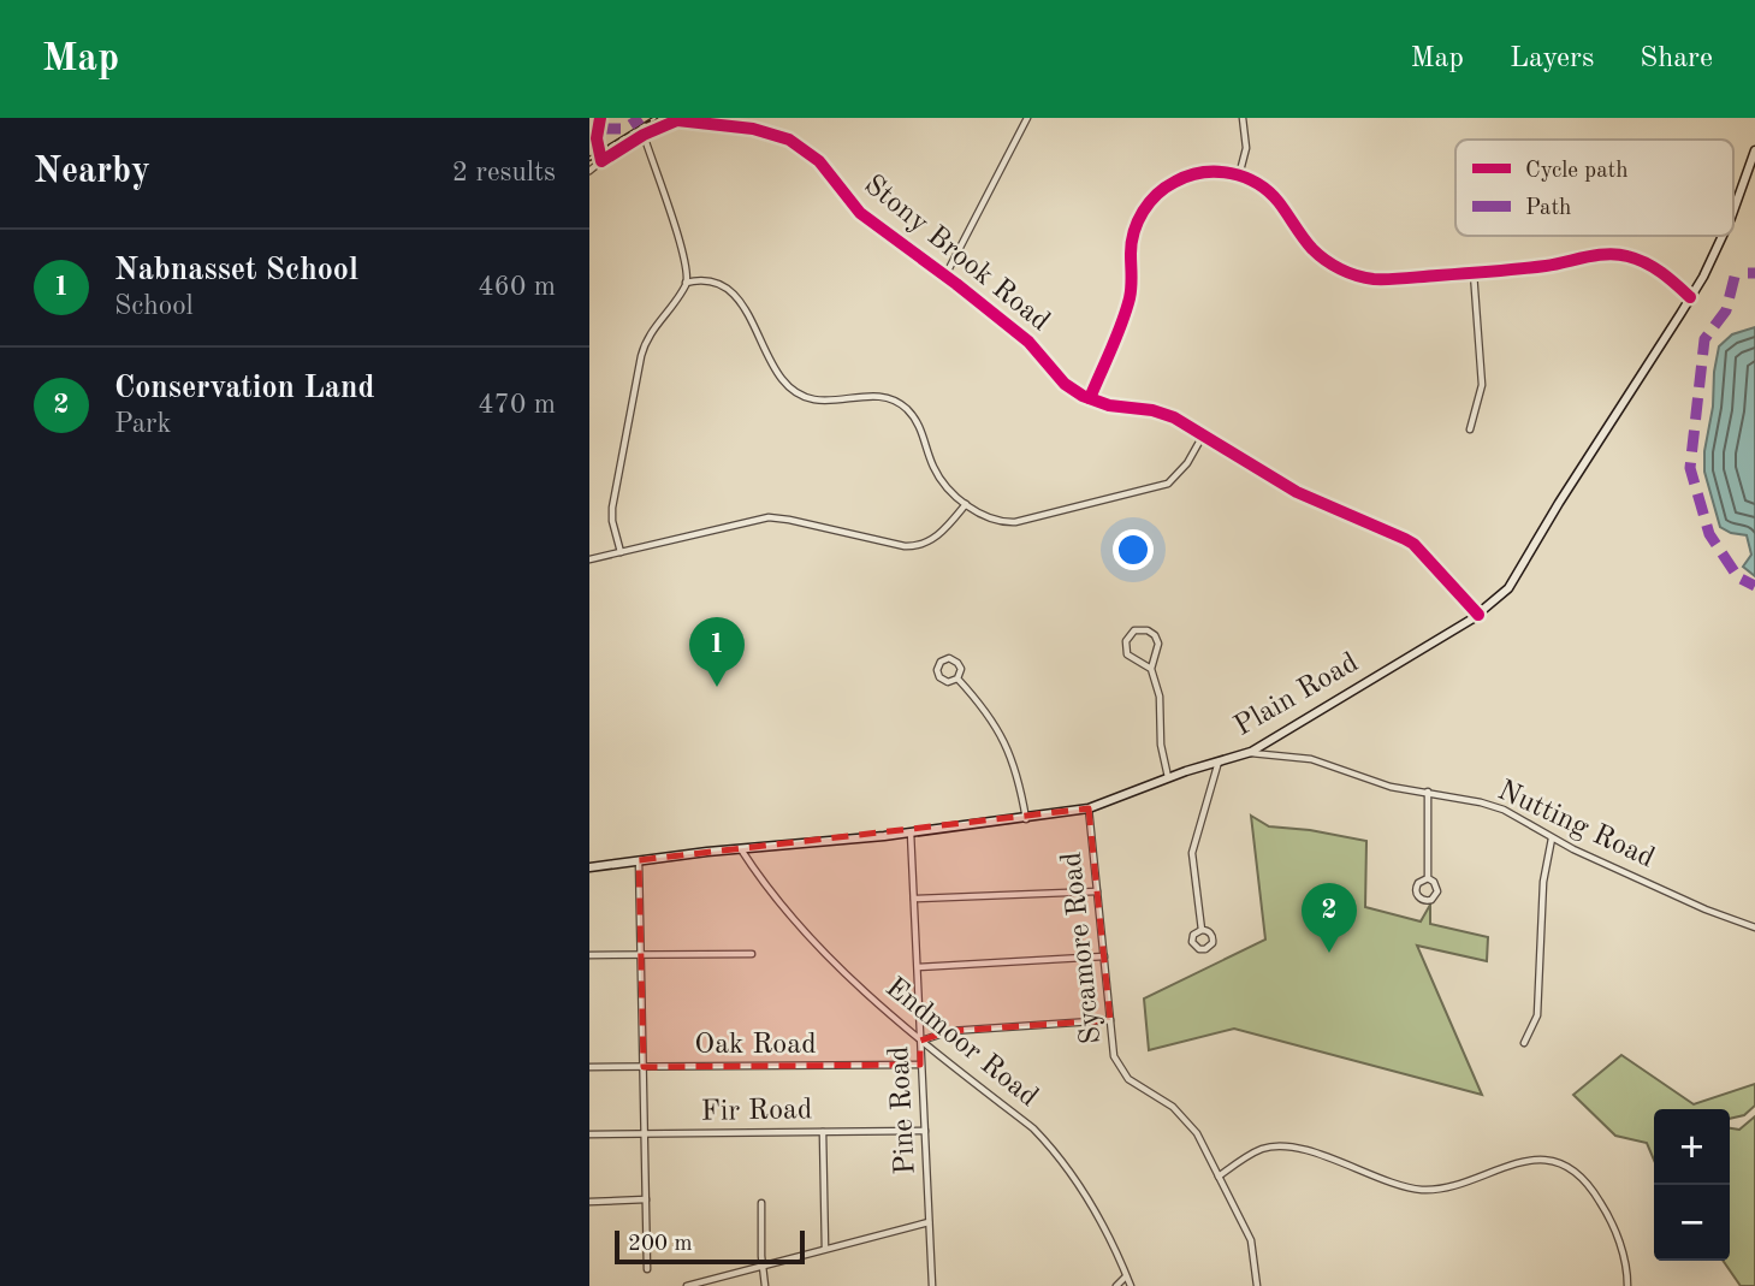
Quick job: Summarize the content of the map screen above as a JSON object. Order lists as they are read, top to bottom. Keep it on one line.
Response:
{"streets":{"main road":["Plain Road"],"street":["Stony Brook Road","Nutting Road","Sycamore Road","Endmoor Road","Oak Road","Pine Road","Fir Road"]},"crossings":[["Stony Brook Road","Plain Road"],["Plain Road","Nutting Road"],["Plain Road","Sycamore Road"],["Plain Road","Endmoor Road"],["Plain Road","Pine Road"],["Endmoor Road","Pine Road"],["Oak Road","Pine Road"],["Pine Road","Fir Road"]],"legend":["Cycle path","Path"],"scale_bar":"200 m","page":{"header":"Map","nav":["Map","Layers","Share"],"heading":["Nearby","2 results"],"list":[{"mark":"1","name":"Nabnasset School","note":"School","value":"460 m"},{"mark":"2","name":"Conservation Land","note":"Park","value":"470 m"}],"pins":["1","2"],"map_buttons":["+","−"],"scale":"200 m"}}
